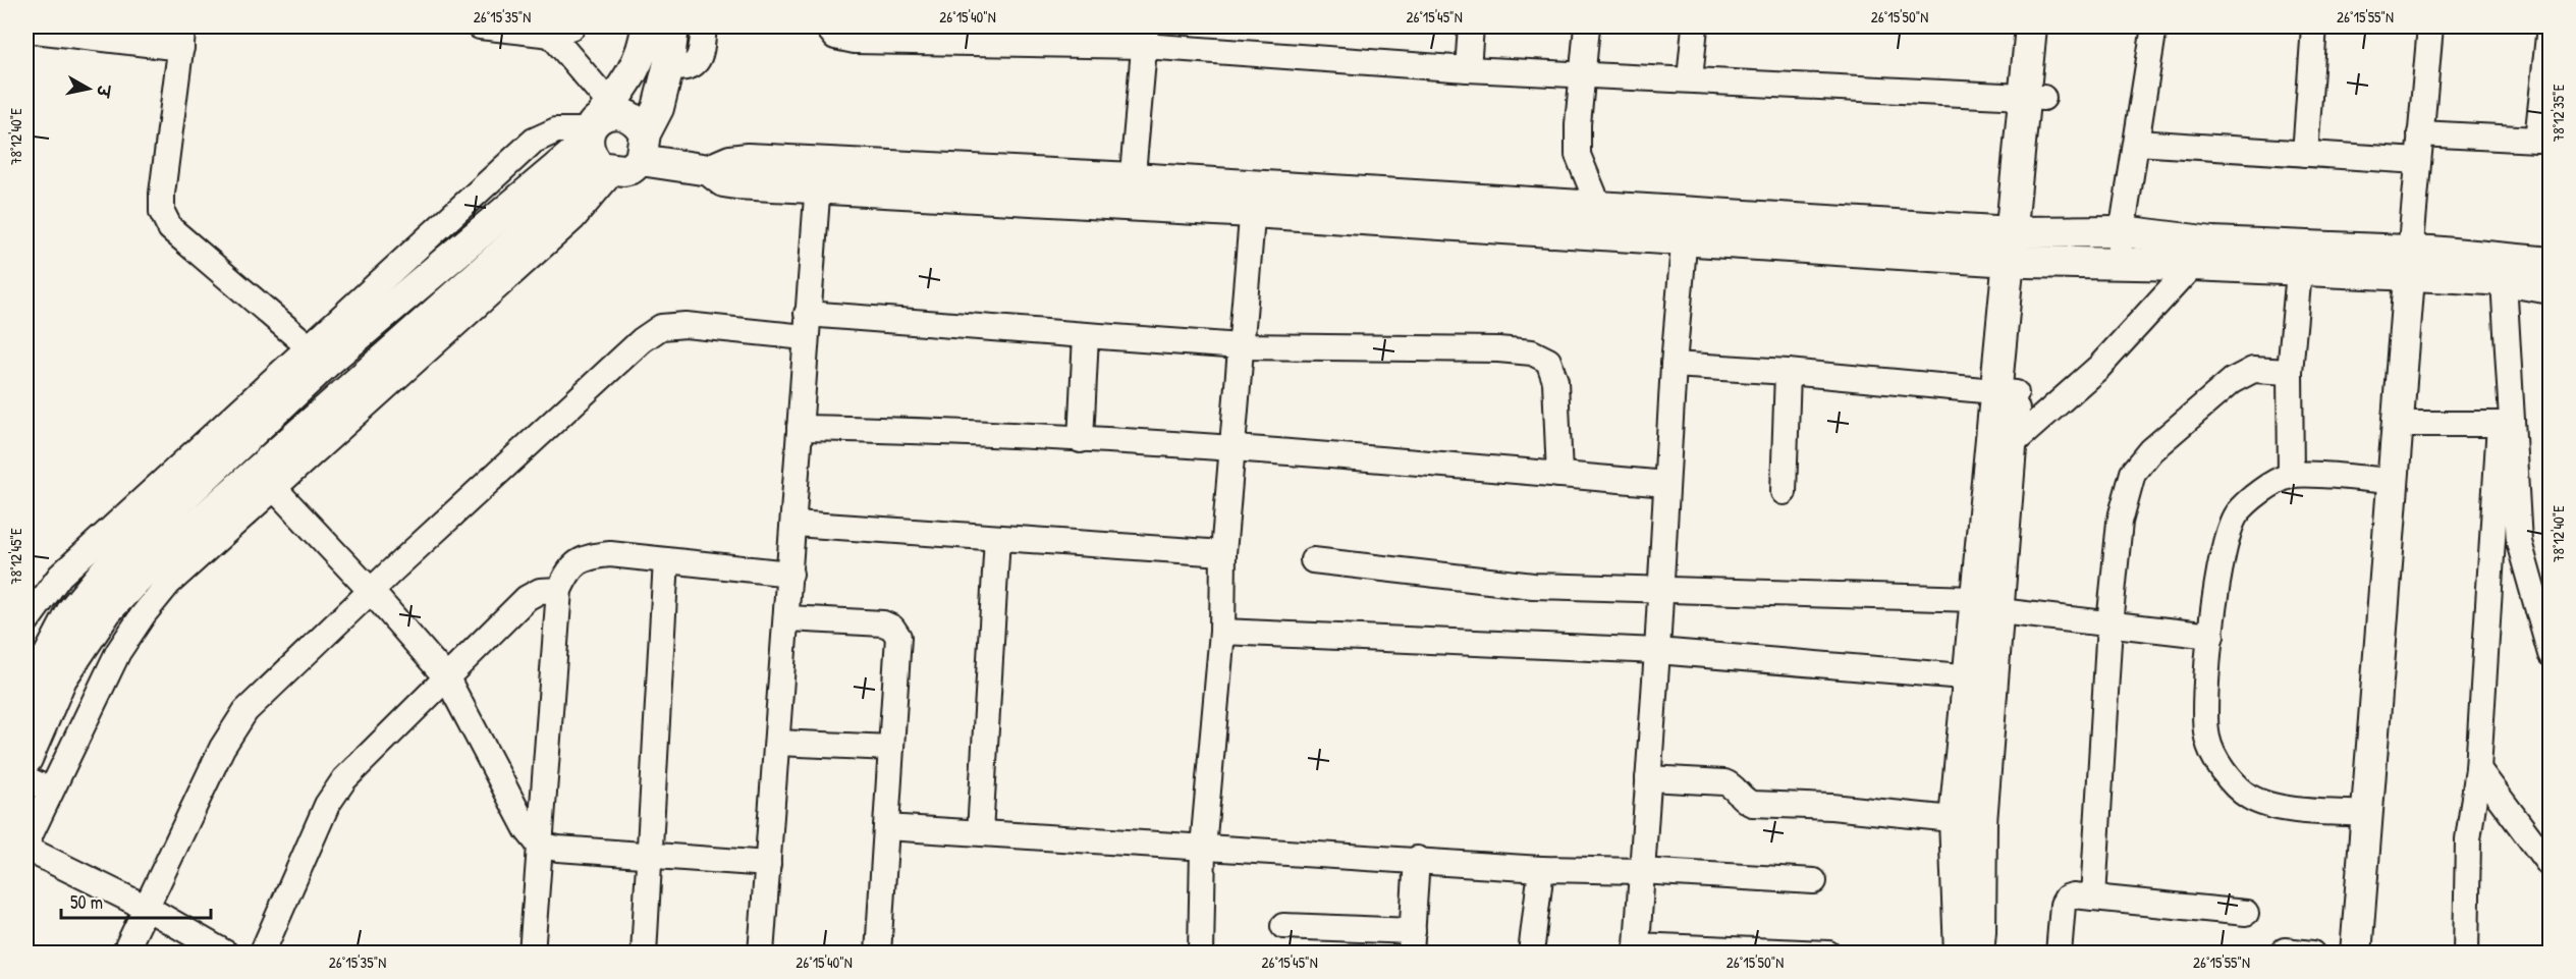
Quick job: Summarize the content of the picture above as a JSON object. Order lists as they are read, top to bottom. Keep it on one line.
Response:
{"scale_bar":"50 m","north":"right","coordinates":["26°15'35\"N","26°15'40\"N","26°15'45\"N","26°15'50\"N","26°15'55\"N","78°12'35\"E","78°12'40\"E","78°12'45\"E"]}
